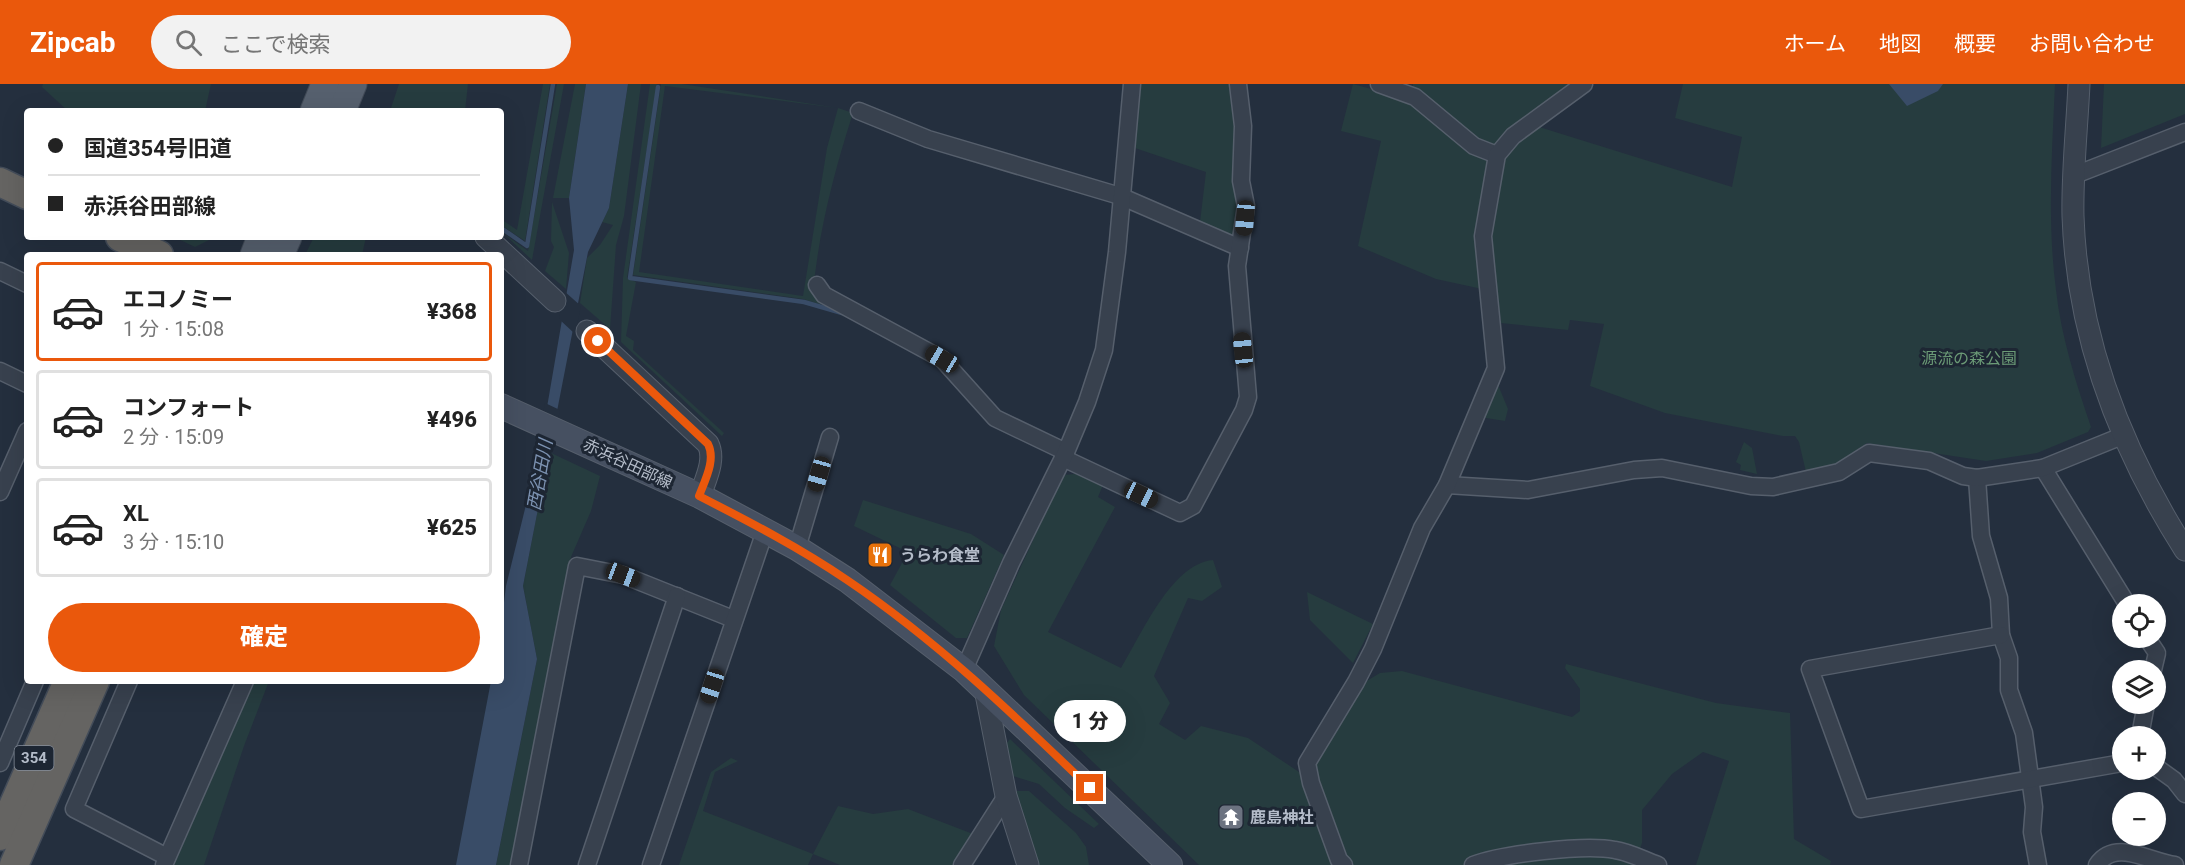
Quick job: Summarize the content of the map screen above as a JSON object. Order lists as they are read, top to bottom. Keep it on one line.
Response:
{"streets":{"highway":["354"],"main road":["赤浜谷田部線"]},"water":["西谷田川"],"parks":["源流の森公園"],"places":{"restaurant":["うらわ食堂"],"temple":["鹿島神社"]},"page":{"header":"Zipcab","search":"ここで検索","nav":["ホーム","地図","概要","お問い合わせ"],"banner":["国道354号旧道","赤浜谷田部線"],"list":[{"name":"エコノミー","note":"1 分 · 15:08","value":"¥368"},{"name":"コンフォート","note":"2 分 · 15:09","value":"¥496"},{"name":"XL","note":"3 分 · 15:10","value":"¥625"}],"buttons":"確定","map_buttons":["+","−"],"bubble":"1 分"}}
